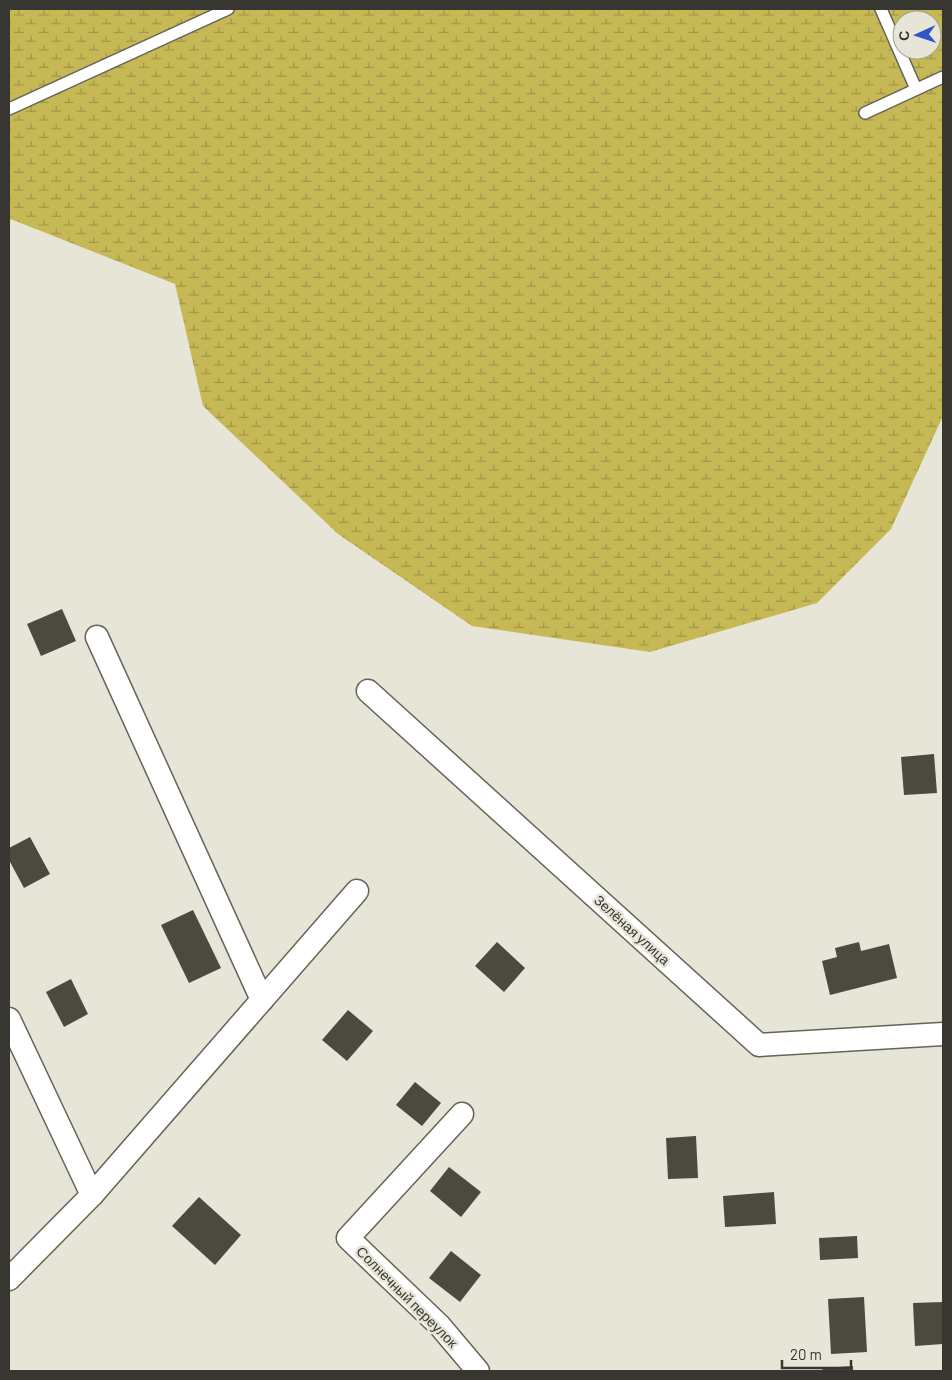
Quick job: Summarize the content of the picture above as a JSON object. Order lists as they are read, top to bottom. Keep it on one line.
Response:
{"streets":{"street":["Зелёная улица","Солнечный переулок"]},"scale_bar":"20 m","north":"left"}
